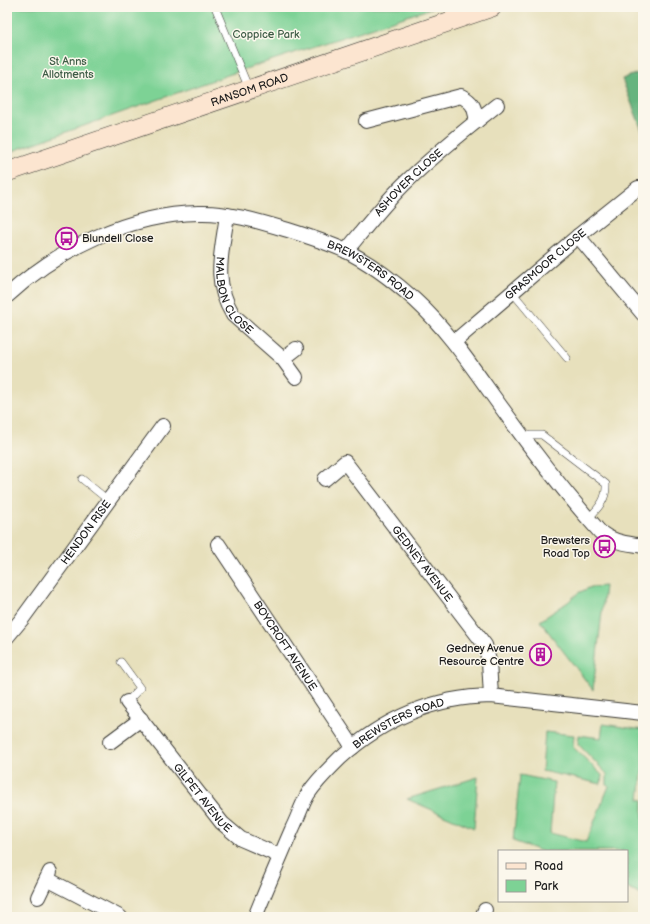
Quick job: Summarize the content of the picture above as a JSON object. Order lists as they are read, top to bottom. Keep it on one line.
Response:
{"streets":{"street":["RANSOM ROAD","ASHOVER CLOSE","GRASMOOR CLOSE","BREWSTERS ROAD","MALBON CLOSE","HENDON RISE","GEDNEY AVENUE","BOYCROFT AVENUE","GILPET AVENUE"]},"crossings":[["ASHOVER CLOSE","BREWSTERS ROAD"],["GRASMOOR CLOSE","BREWSTERS ROAD"],["BREWSTERS ROAD","MALBON CLOSE"],["BREWSTERS ROAD","GEDNEY AVENUE"],["BREWSTERS ROAD","BOYCROFT AVENUE"],["BREWSTERS ROAD","GILPET AVENUE"]],"parks":["Coppice Park","St Anns Allotments"],"places":{"bus stop":["Blundell Close","Brewsters Road Top"],"building":["Gedney Avenue Resource Centre"]},"legend":["Road","Park"]}
